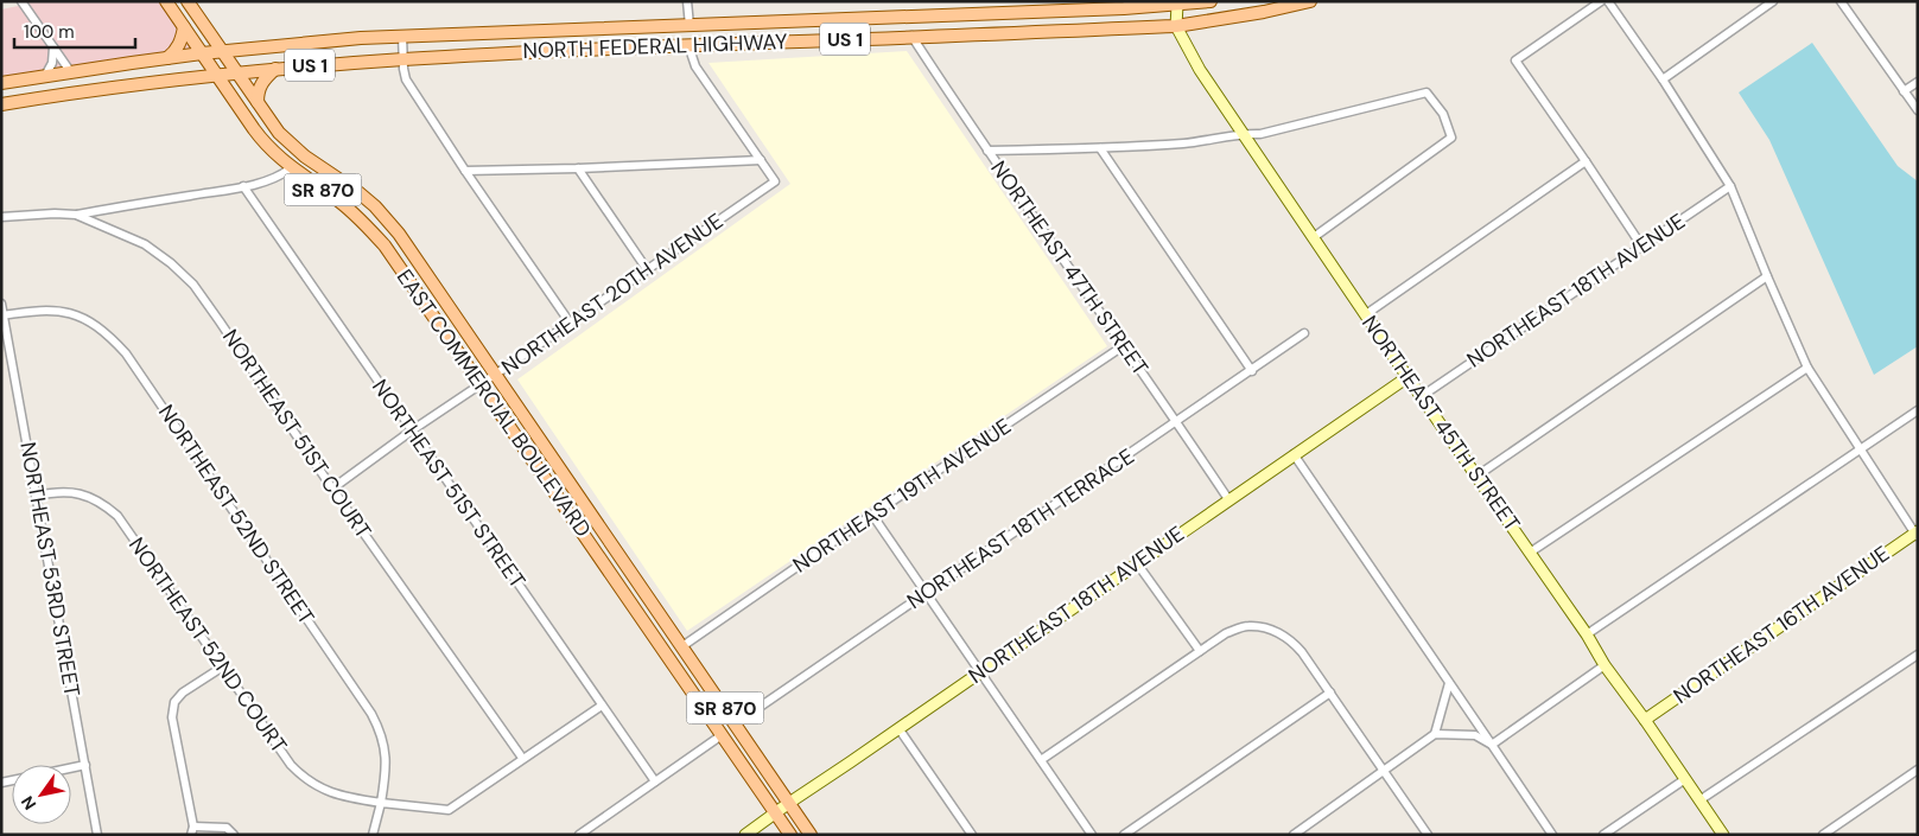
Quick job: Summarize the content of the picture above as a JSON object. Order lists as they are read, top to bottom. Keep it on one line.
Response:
{"streets":{"main road":["US 1","NORTH FEDERAL HIGHWAY","SR 870","EAST COMMERCIAL BOULEVARD"],"street":["NORTHEAST 47TH STREET","NORTHEAST 18TH AVENUE","NORTHEAST 20TH AVENUE","NORTHEAST 45TH STREET","NORTHEAST 51ST COURT","NORTHEAST 51ST STREET","NORTHEAST 19TH AVENUE","NORTHEAST 52ND STREET","NORTHEAST 18TH TERRACE","NORTHEAST 53RD STREET","NORTHEAST 16TH AVENUE","NORTHEAST 52ND COURT"]},"crossings":[["NORTH FEDERAL HIGHWAY","NORTHEAST 47TH STREET"],["NORTH FEDERAL HIGHWAY","EAST COMMERCIAL BOULEVARD"],["NORTH FEDERAL HIGHWAY","NORTHEAST 45TH STREET"],["NORTHEAST 47TH STREET","NORTHEAST 18TH AVENUE"],["NORTHEAST 47TH STREET","NORTHEAST 19TH AVENUE"],["NORTHEAST 47TH STREET","NORTHEAST 18TH TERRACE"],["NORTHEAST 18TH AVENUE","EAST COMMERCIAL BOULEVARD"],["NORTHEAST 18TH AVENUE","NORTHEAST 45TH STREET"],["NORTHEAST 20TH AVENUE","EAST COMMERCIAL BOULEVARD"],["NORTHEAST 20TH AVENUE","NORTHEAST 51ST COURT"],["NORTHEAST 20TH AVENUE","NORTHEAST 51ST STREET"],["EAST COMMERCIAL BOULEVARD","NORTHEAST 19TH AVENUE"],["EAST COMMERCIAL BOULEVARD","NORTHEAST 18TH TERRACE"],["NORTHEAST 45TH STREET","NORTHEAST 16TH AVENUE"],["NORTHEAST 52ND STREET","NORTHEAST 53RD STREET"],["NORTHEAST 52ND STREET","NORTHEAST 52ND COURT"],["NORTHEAST 53RD STREET","NORTHEAST 52ND COURT"]],"scale_bar":"100 m","north":"bottom left"}
